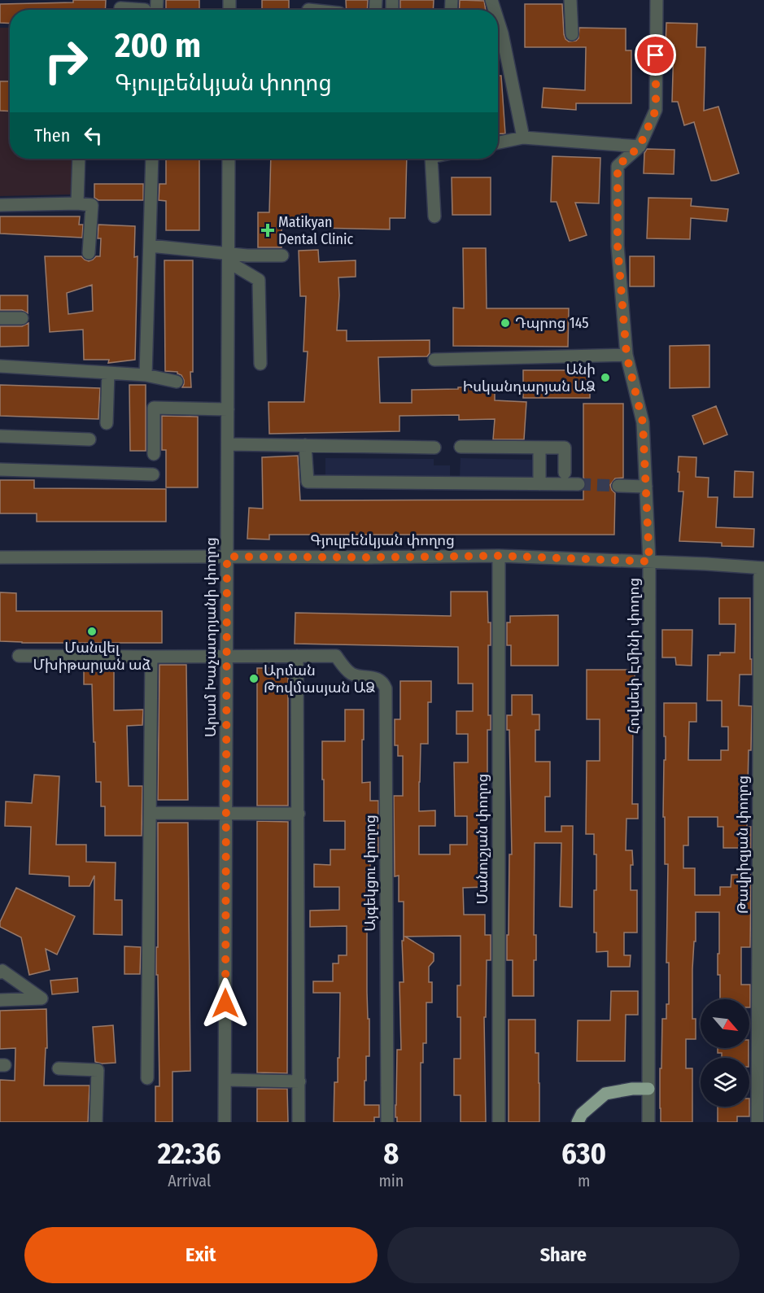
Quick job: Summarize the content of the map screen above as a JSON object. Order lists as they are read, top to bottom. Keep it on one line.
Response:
{"streets":{"street":["Գյուլբենկյան փողոց","Արամ Խաչատրյանի փողոց","Հովսեփ Էմինի փողոց","Մանուշյան փողոց","Թավրիզյան փողոց","Այգեկցու փողոց"]},"crossings":[["Գյուլբենկյան փողոց","Արամ Խաչատրյանի փողոց"],["Գյուլբենկյան փողոց","Հովսեփ Էմինի փողոց"],["Գյուլբենկյան փողոց","Մանուշյան փողոց"],["Գյուլբենկյան փողոց","Թավրիզյան փողոց"]],"places":{"health":["Matikyan Dental Clinic"],"other":["Դպրոց 145","Անի Իսկանդարյան ԱՁ","Մանվել Մխիթարյան աձ","Արման Թովմասյան ԱՁ"]},"north":"bottom right","page":{"turn":["200 m","Գյուլբենկյան փողոց"],"then":"Then","eta":["22:36","Arrival","8","min","630","m"],"buttons":["Exit","Share"]}}
